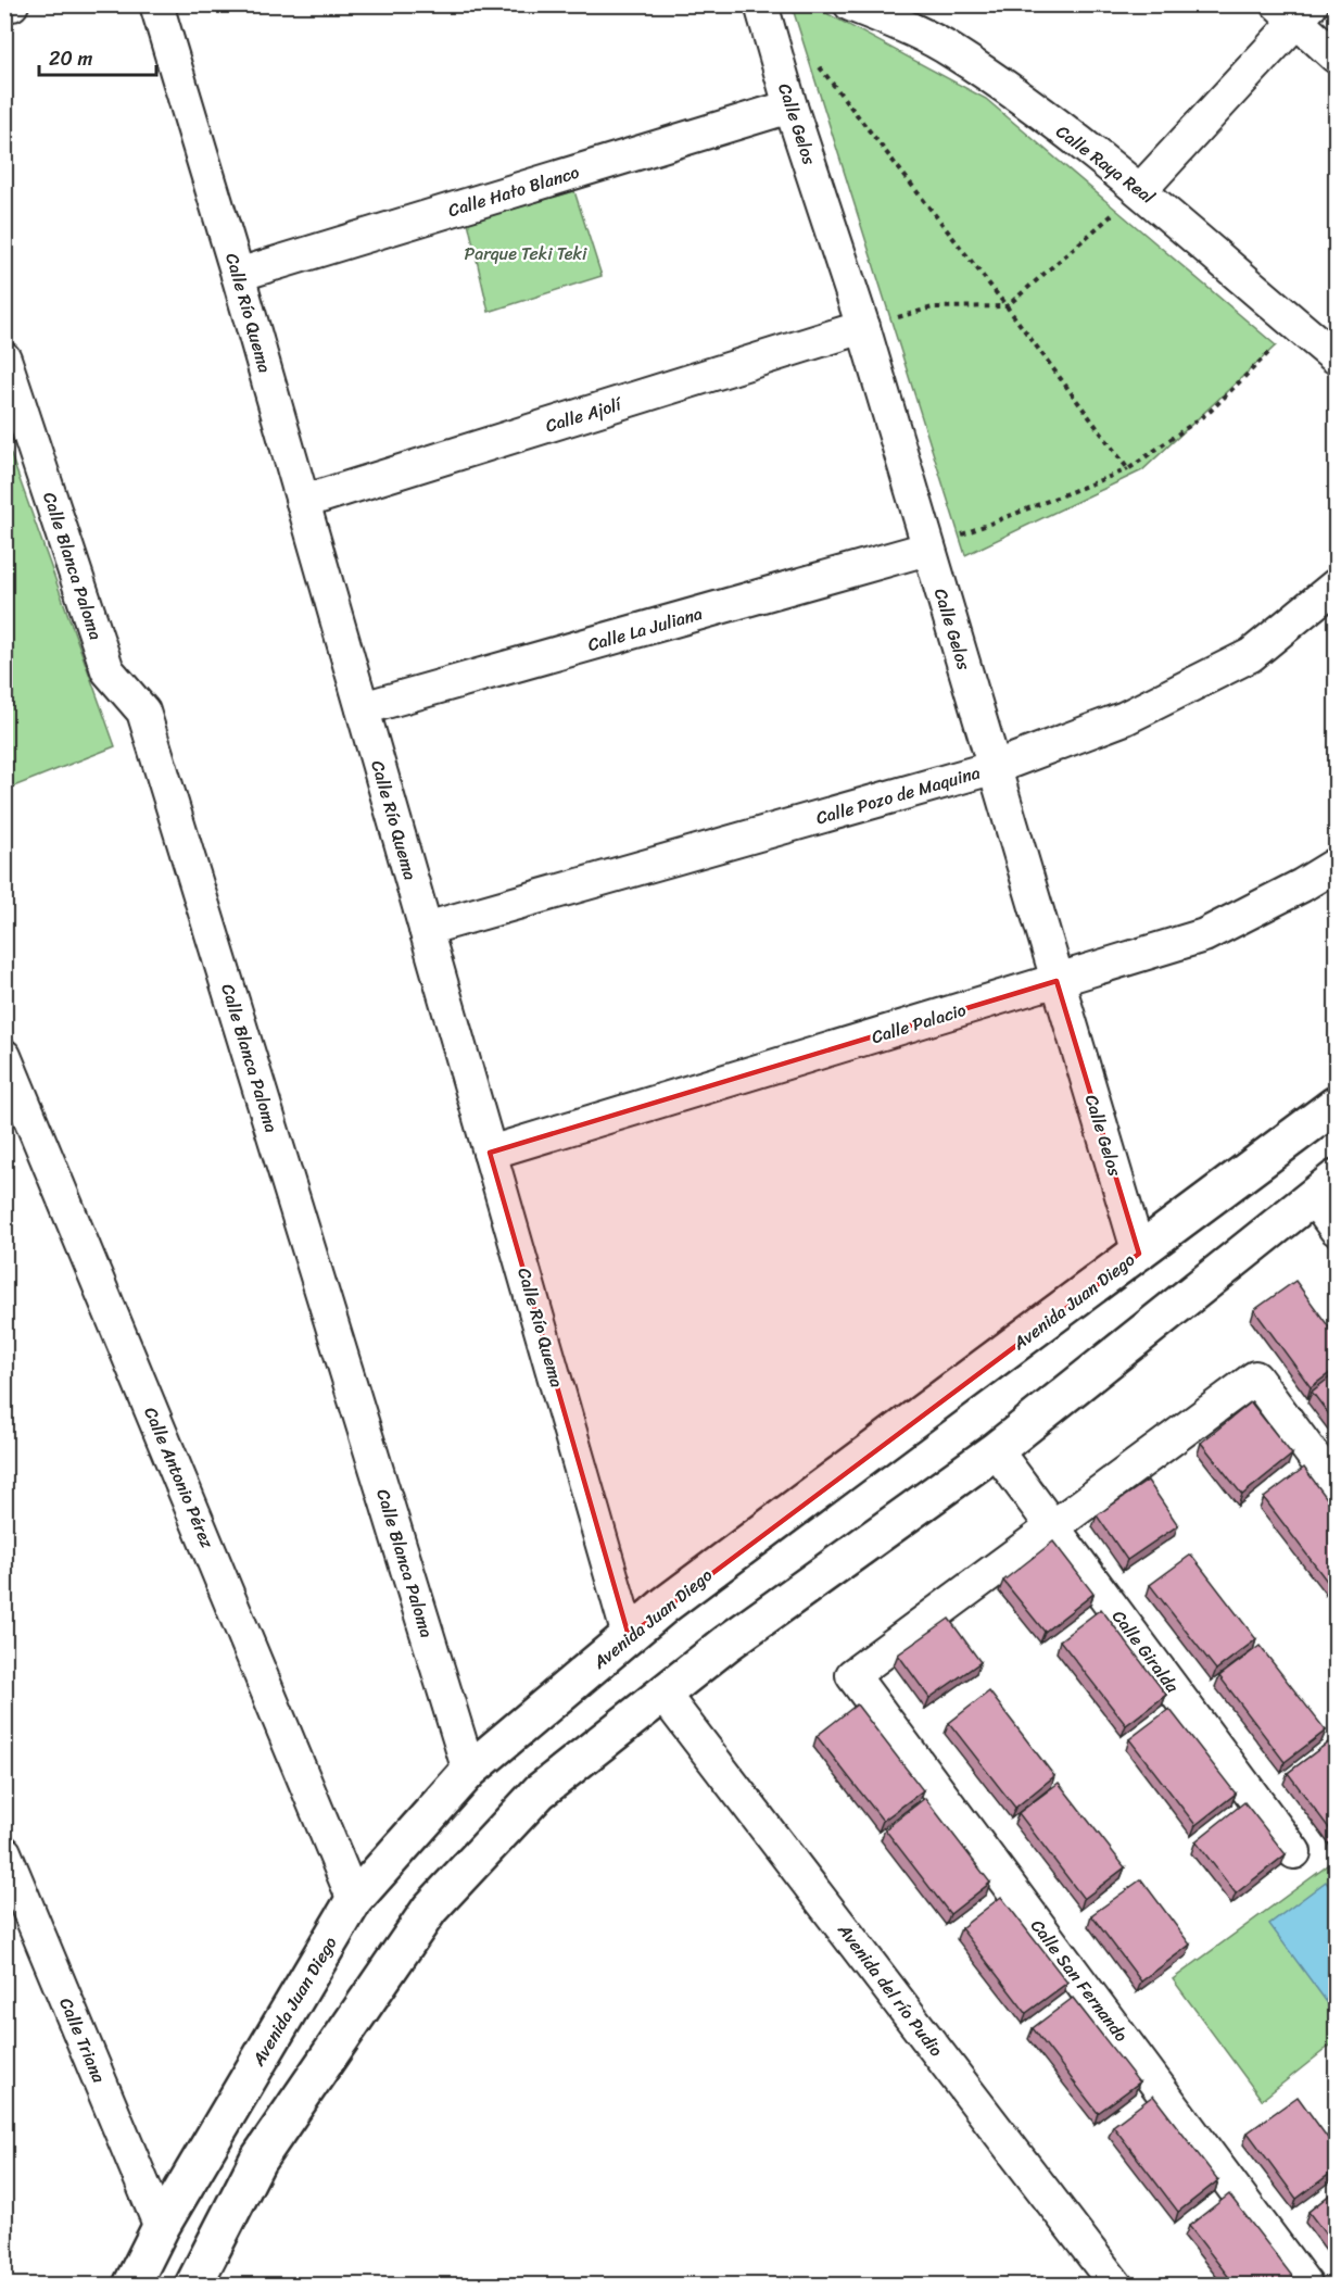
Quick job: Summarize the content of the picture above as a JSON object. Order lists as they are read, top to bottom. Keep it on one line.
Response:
{"streets":{"street":["Calle Gelos","Calle Raya Real","Calle Hato Blanco","Calle Río Quema","Calle Ajolí","Calle Blanca Paloma","Calle La Juliana","Calle Pozo de Maquina","Calle Palacio","Avenida Juan Diego","Calle Antonio Pérez","Calle Giralda","Calle San Fernando","Avenida del río Pudio","Calle Triana"]},"crossings":[["Calle Gelos","Calle Hato Blanco"],["Calle Gelos","Calle Ajolí"],["Calle Gelos","Calle La Juliana"],["Calle Gelos","Calle Pozo de Maquina"],["Calle Gelos","Calle Palacio"],["Calle Gelos","Avenida Juan Diego"],["Calle Hato Blanco","Calle Río Quema"],["Calle Río Quema","Calle Ajolí"],["Calle Río Quema","Calle La Juliana"],["Calle Río Quema","Calle Pozo de Maquina"],["Calle Río Quema","Calle Palacio"],["Calle Río Quema","Avenida Juan Diego"],["Calle Blanca Paloma","Avenida Juan Diego"],["Avenida Juan Diego","Calle Antonio Pérez"],["Avenida Juan Diego","Calle Triana"],["Calle Giralda","Calle San Fernando"]],"parks":["Parque Teki Teki"],"scale_bar":"20 m"}
